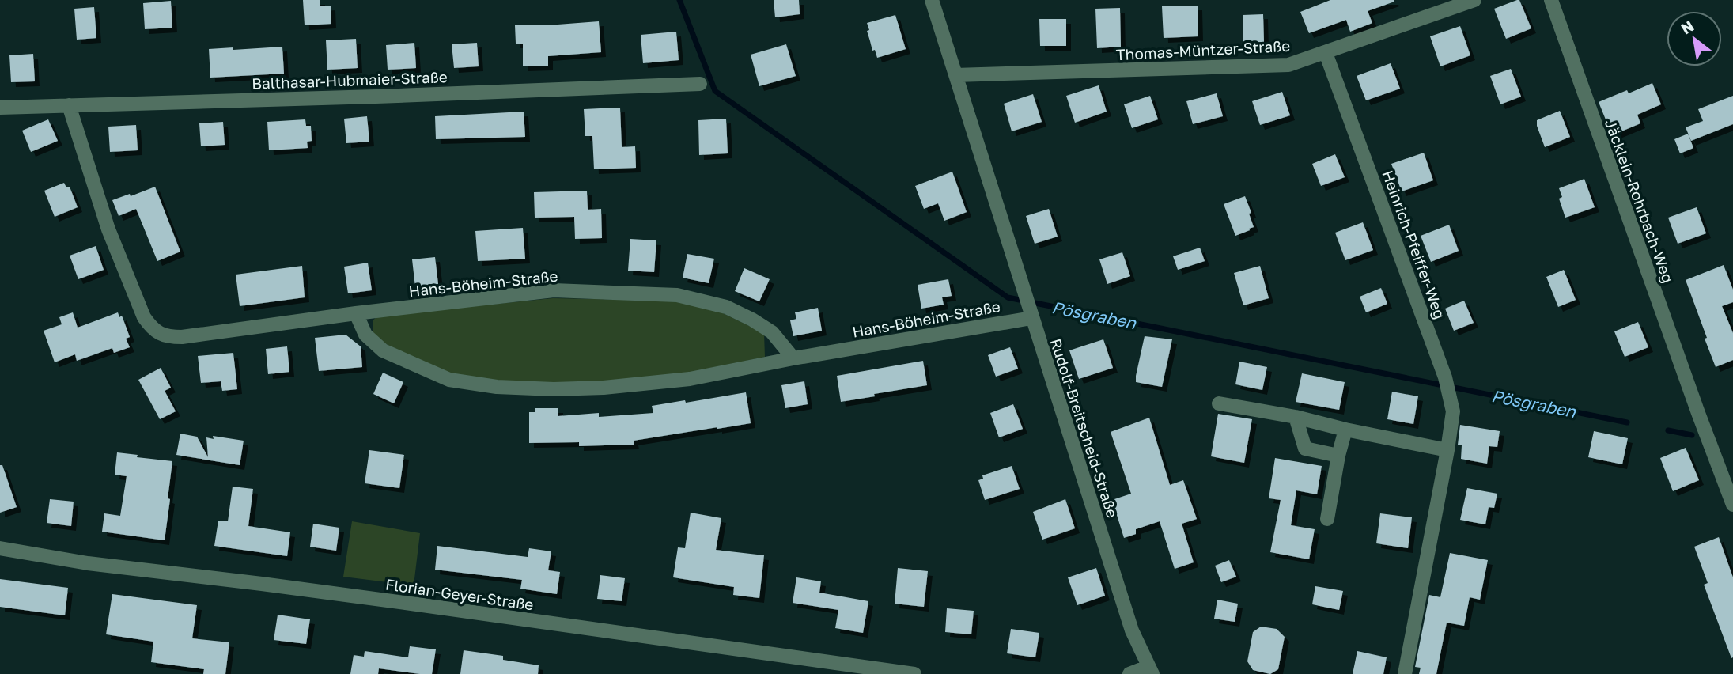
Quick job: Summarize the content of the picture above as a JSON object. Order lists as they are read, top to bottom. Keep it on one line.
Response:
{"streets":{"street":["Thomas-Müntzer-Straße","Balthasar-Hubmaier-Straße","Jäcklein-Rohrbach-Weg","Heinrich-Pfeiffer-Weg","Hans-Böheim-Straße","Rudolf-Breitscheid-Straße","Florian-Geyer-Straße"]},"crossings":[["Thomas-Müntzer-Straße","Heinrich-Pfeiffer-Weg"],["Thomas-Müntzer-Straße","Rudolf-Breitscheid-Straße"],["Balthasar-Hubmaier-Straße","Hans-Böheim-Straße"],["Hans-Böheim-Straße","Rudolf-Breitscheid-Straße"]],"water":["Pösgraben"],"north":"top left"}
